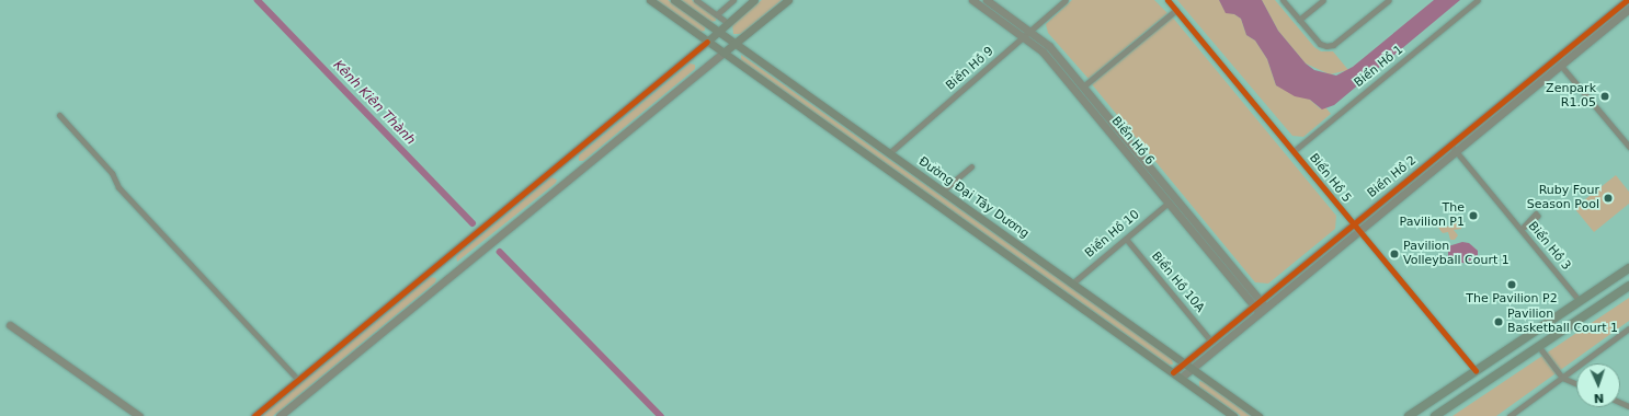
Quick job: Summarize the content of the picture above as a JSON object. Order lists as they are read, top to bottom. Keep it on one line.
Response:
{"streets":{"main road":["Đường Đại Tây Dương"],"street":["Biển Hồ 1","Biển Hồ 9","Biển Hồ 6","Biển Hồ 2","Biển Hồ 5","Biển Hồ 10","Biển Hồ 3","Biển Hồ 10A"]},"crossings":[["Biển Hồ 1","Biển Hồ 5"],["Biển Hồ 9","Biển Hồ 6"],["Biển Hồ 9","Đường Đại Tây Dương"],["Biển Hồ 6","Biển Hồ 2"],["Biển Hồ 6","Biển Hồ 10"],["Biển Hồ 2","Biển Hồ 5"],["Biển Hồ 2","Đường Đại Tây Dương"],["Biển Hồ 2","Biển Hồ 3"],["Biển Hồ 2","Biển Hồ 10A"],["Đường Đại Tây Dương","Biển Hồ 10"],["Biển Hồ 10","Biển Hồ 10A"]],"water":["Kênh Kiên Thành"],"places":["Zenpark R1.05","Ruby Four Season Pool","The Pavilion P1","Pavilion Volleyball Court 1","The Pavilion P2","Pavilion Basketball Court 1"],"north":"bottom"}
